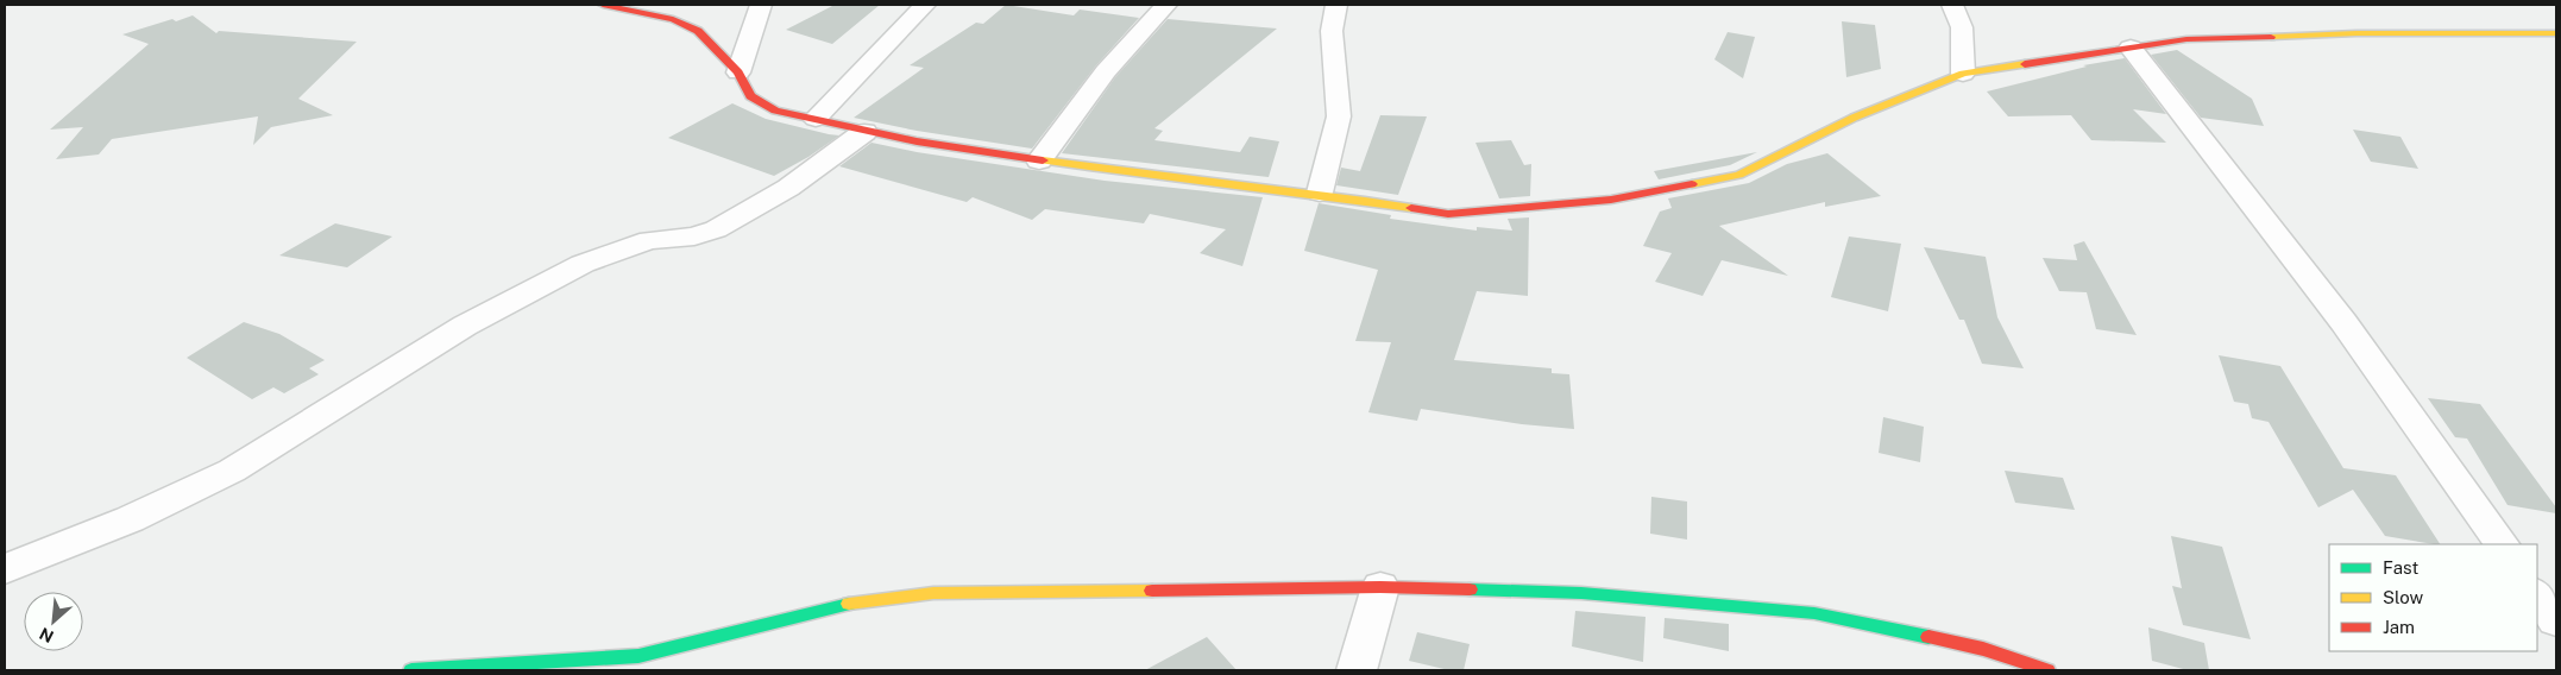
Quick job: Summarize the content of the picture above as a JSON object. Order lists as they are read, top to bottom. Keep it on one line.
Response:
{"legend":["Fast","Slow","Jam"],"north":"bottom left"}
